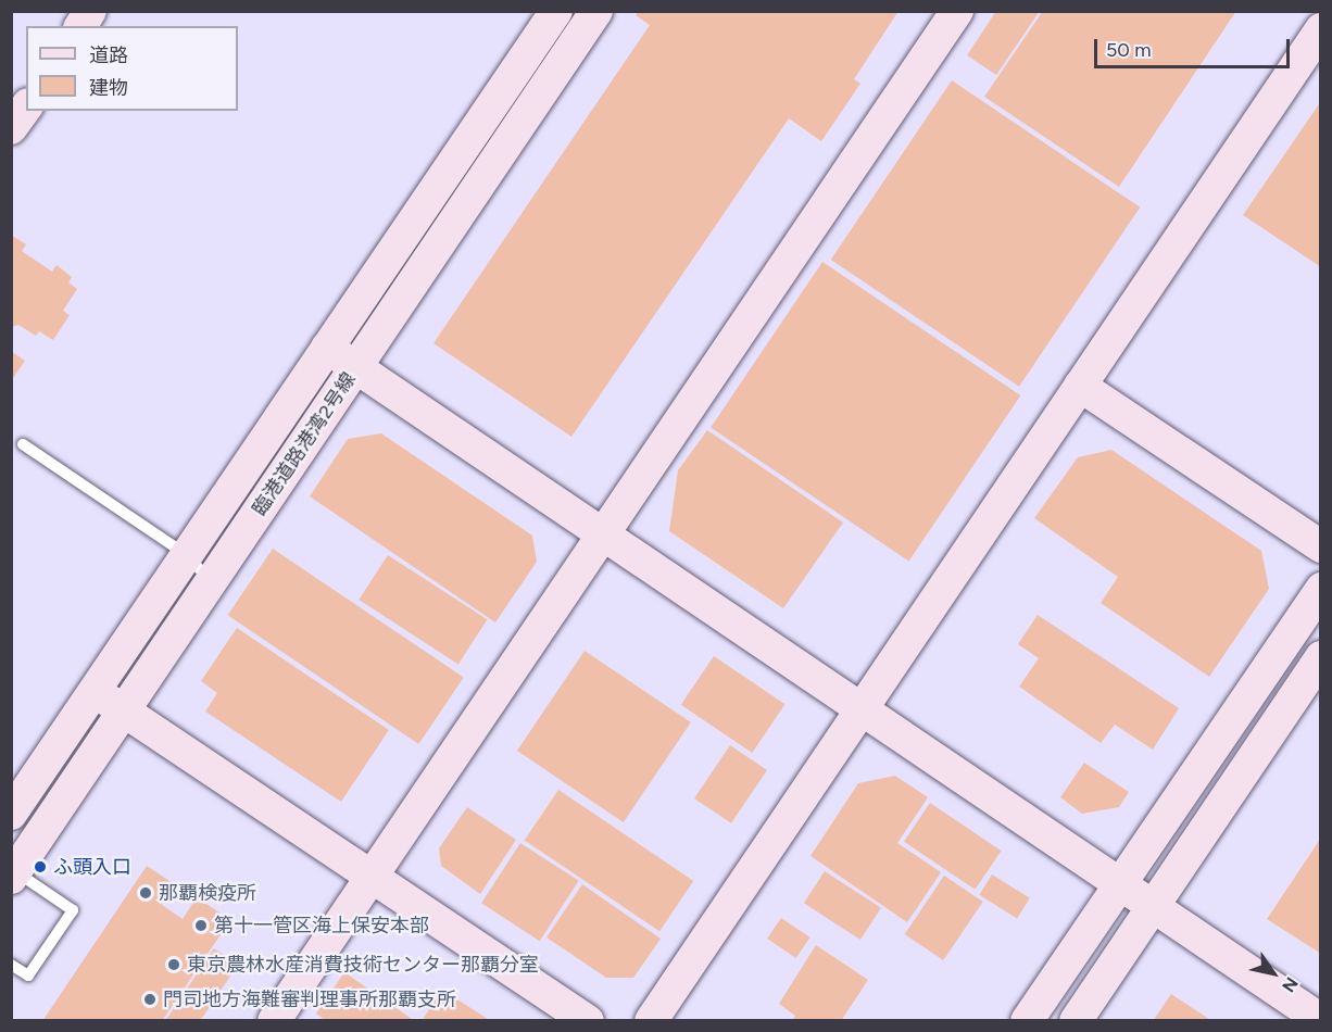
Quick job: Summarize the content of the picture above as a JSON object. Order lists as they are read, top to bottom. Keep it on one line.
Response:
{"streets":{"street":["臨港道路港湾2号線"]},"places":["ふ頭入口","那覇検疫所","第十一管区海上保安本部","東京農林水産消費技術センター那覇分室","門司地方海難審判理事所那覇支所"],"legend":["道路","建物"],"scale_bar":"50 m","north":"bottom right"}
